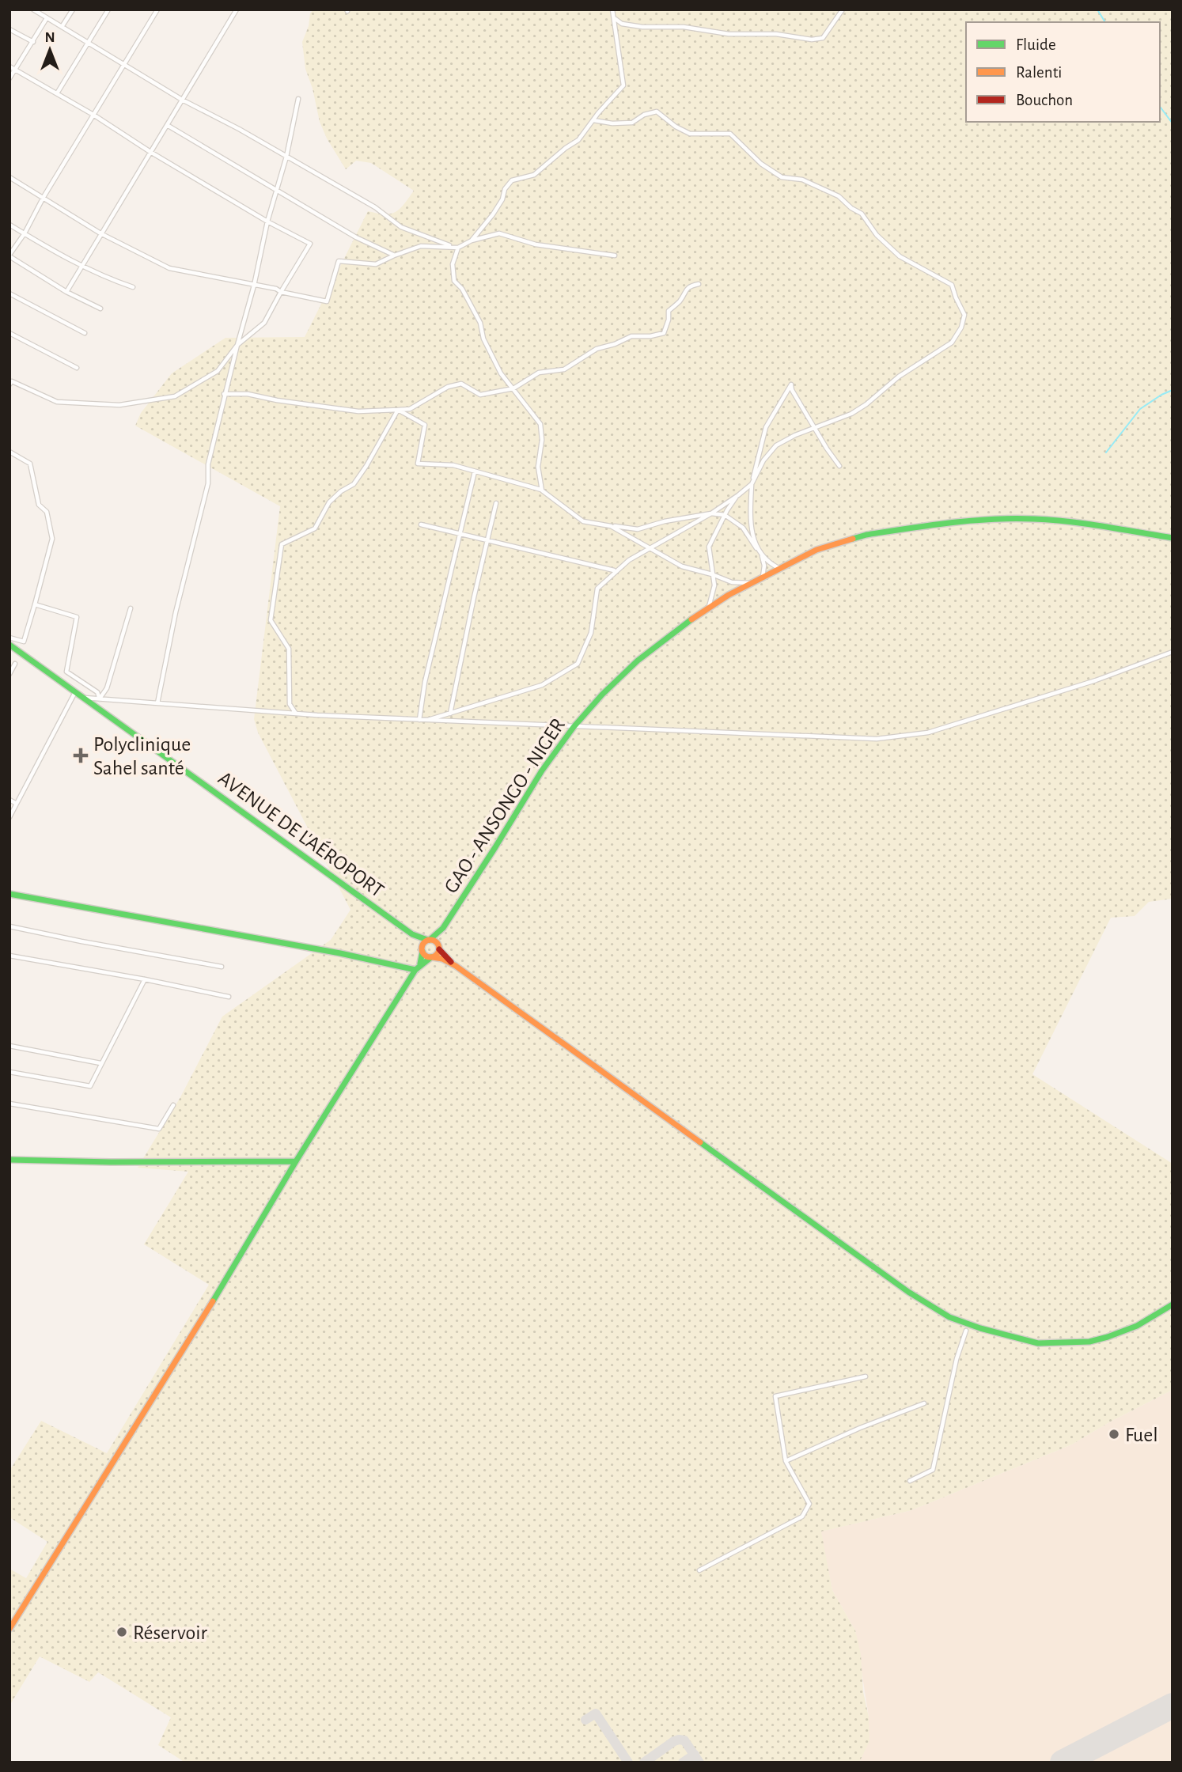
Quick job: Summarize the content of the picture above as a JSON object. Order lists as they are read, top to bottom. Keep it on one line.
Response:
{"streets":{"main road":["GAO - ANSONGO - NIGER","AVENUE DE L'AÉROPORT"]},"places":{"health":["Polyclinique Sahel santé"],"other":["Fuel","Réservoir"]},"legend":["Fluide","Ralenti","Bouchon"],"north":"top"}
